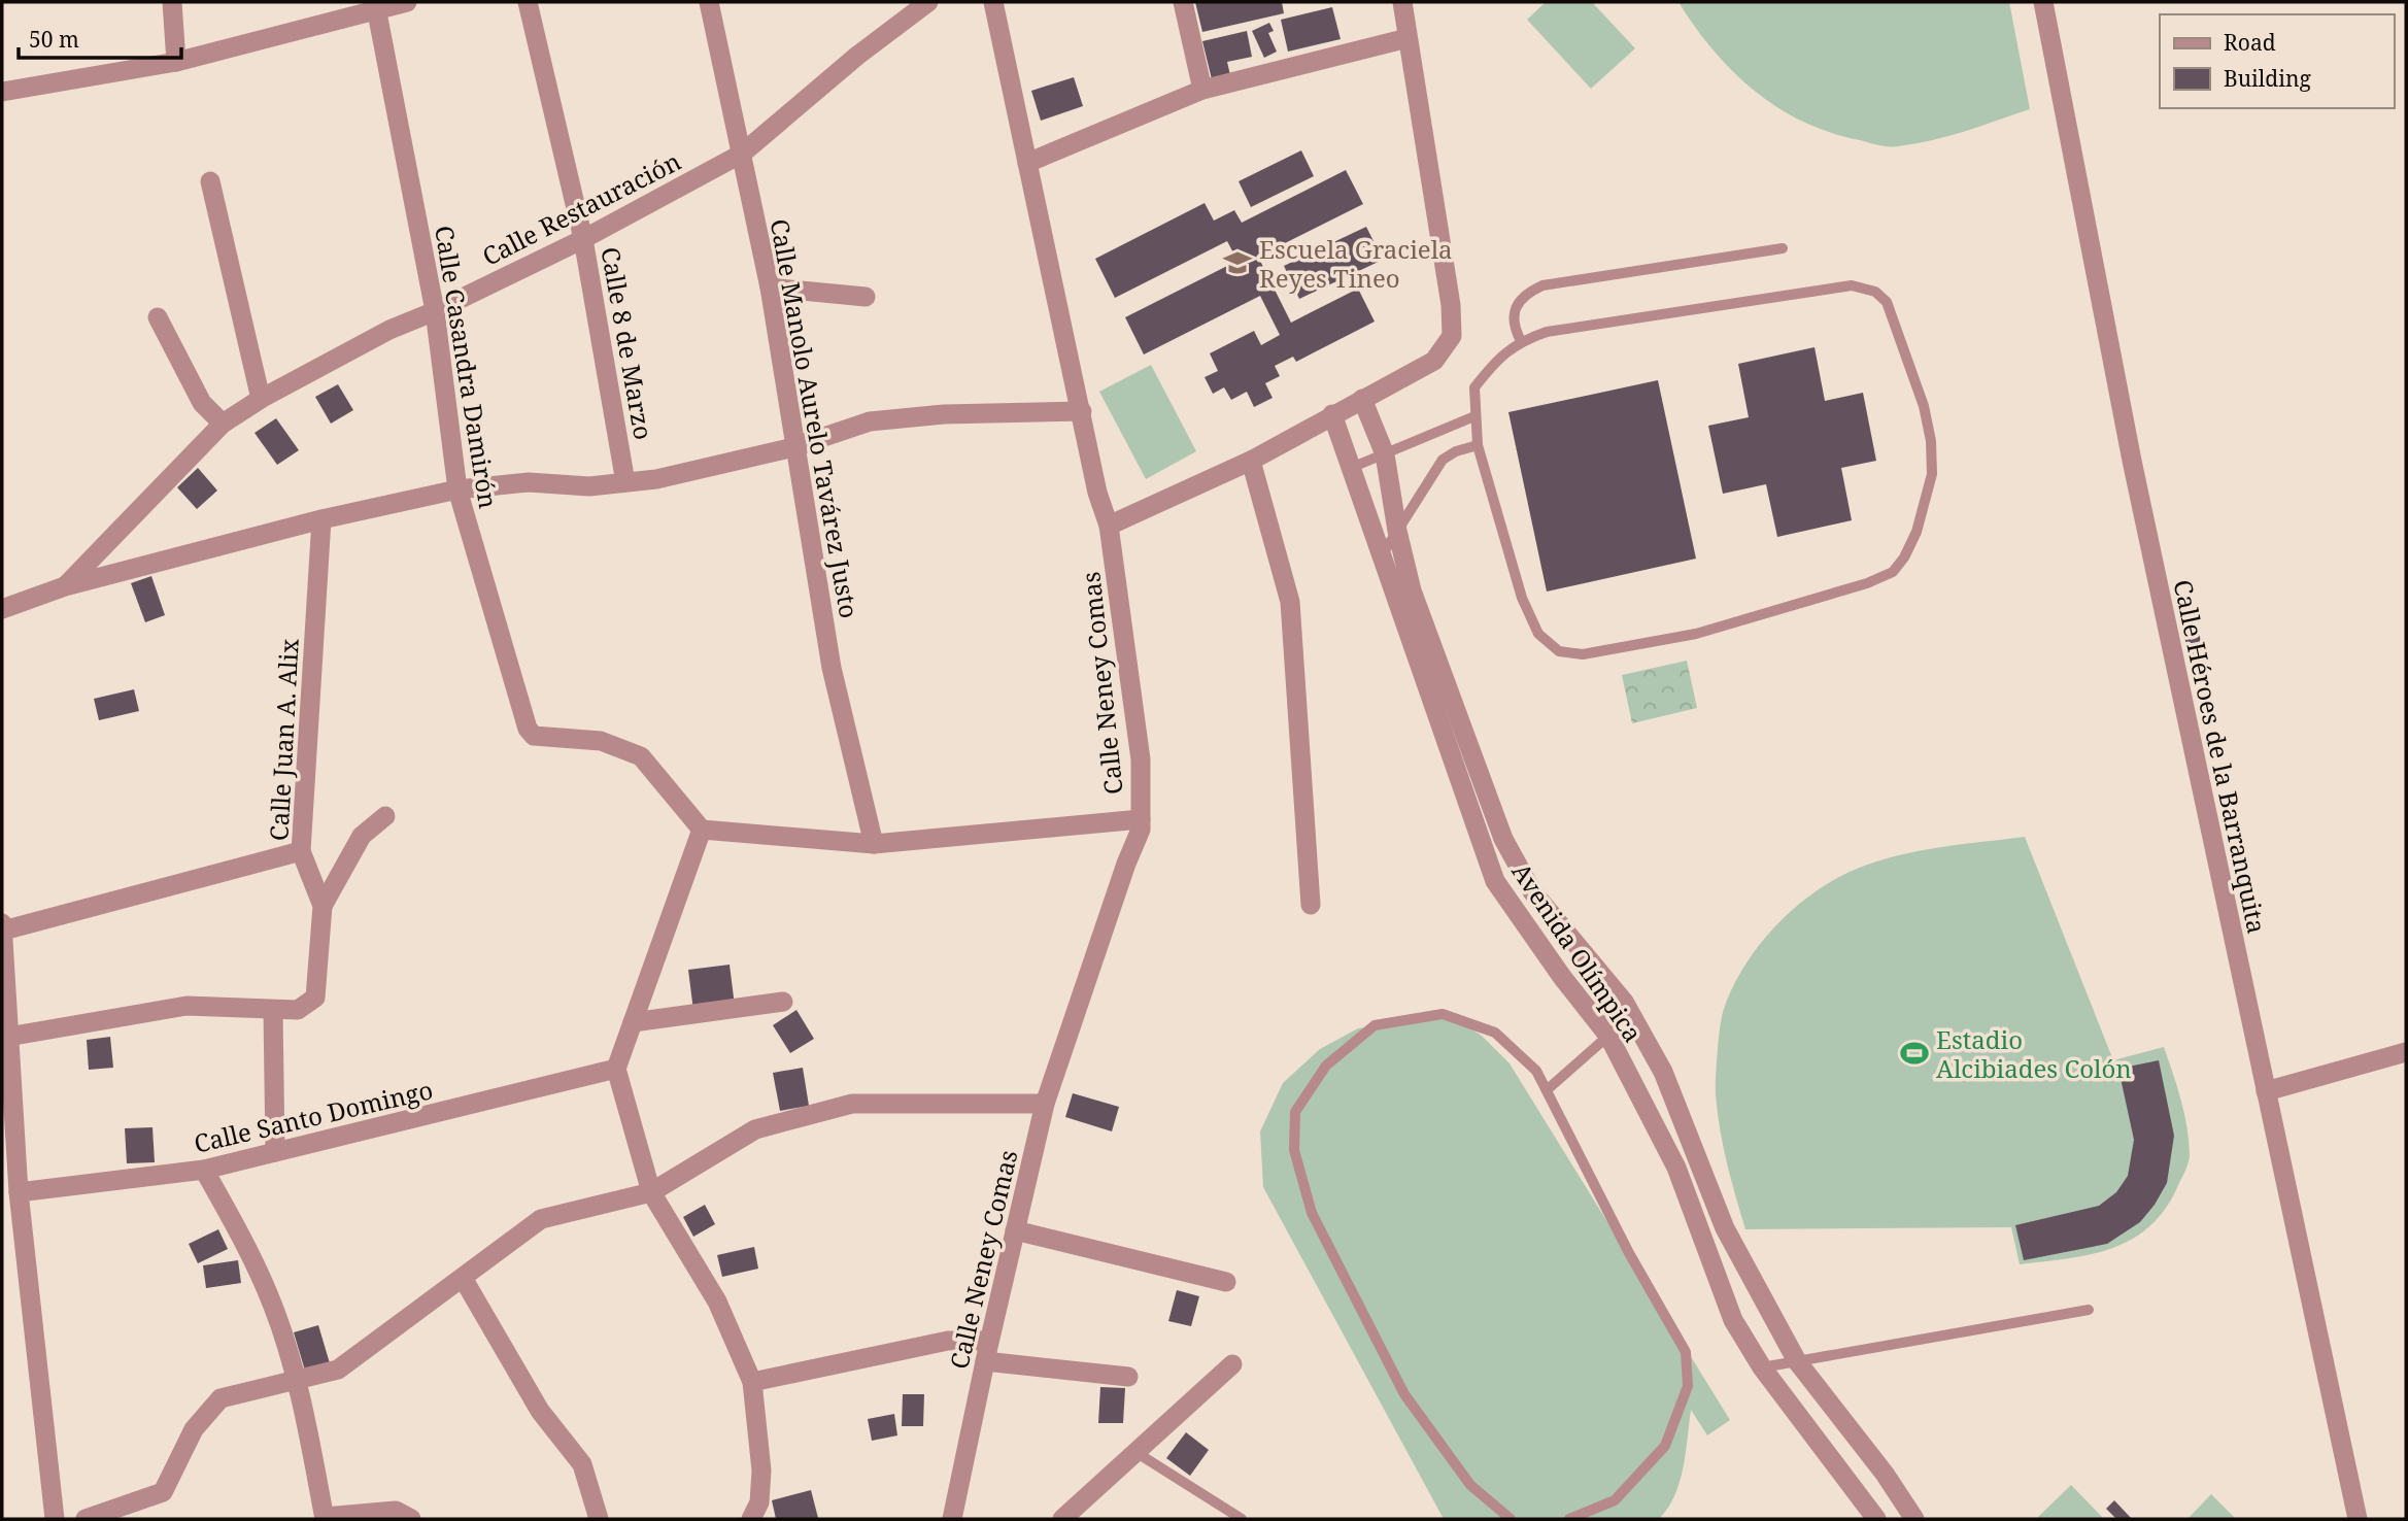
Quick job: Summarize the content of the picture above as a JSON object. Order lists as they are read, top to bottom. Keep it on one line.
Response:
{"streets":{"street":["Calle Restauración","Calle 8 de Marzo","Calle Casandra Damirón","Calle Manolo Aurelo Tavárez Justo","Calle Neney Comas","Calle Juan A. Alix","Calle Héroes de la Barranquita","Avenida Olímpica","Calle Santo Domingo"]},"crossings":[["Calle Restauración","Calle 8 de Marzo"],["Calle Restauración","Calle Casandra Damirón"],["Calle Restauración","Calle Manolo Aurelo Tavárez Justo"]],"places":{"school or university":["Escuela Graciela Reyes Tineo"],"sports":["Estadio Alcibiades Colón"]},"legend":["Road","Building"],"scale_bar":"50 m"}
